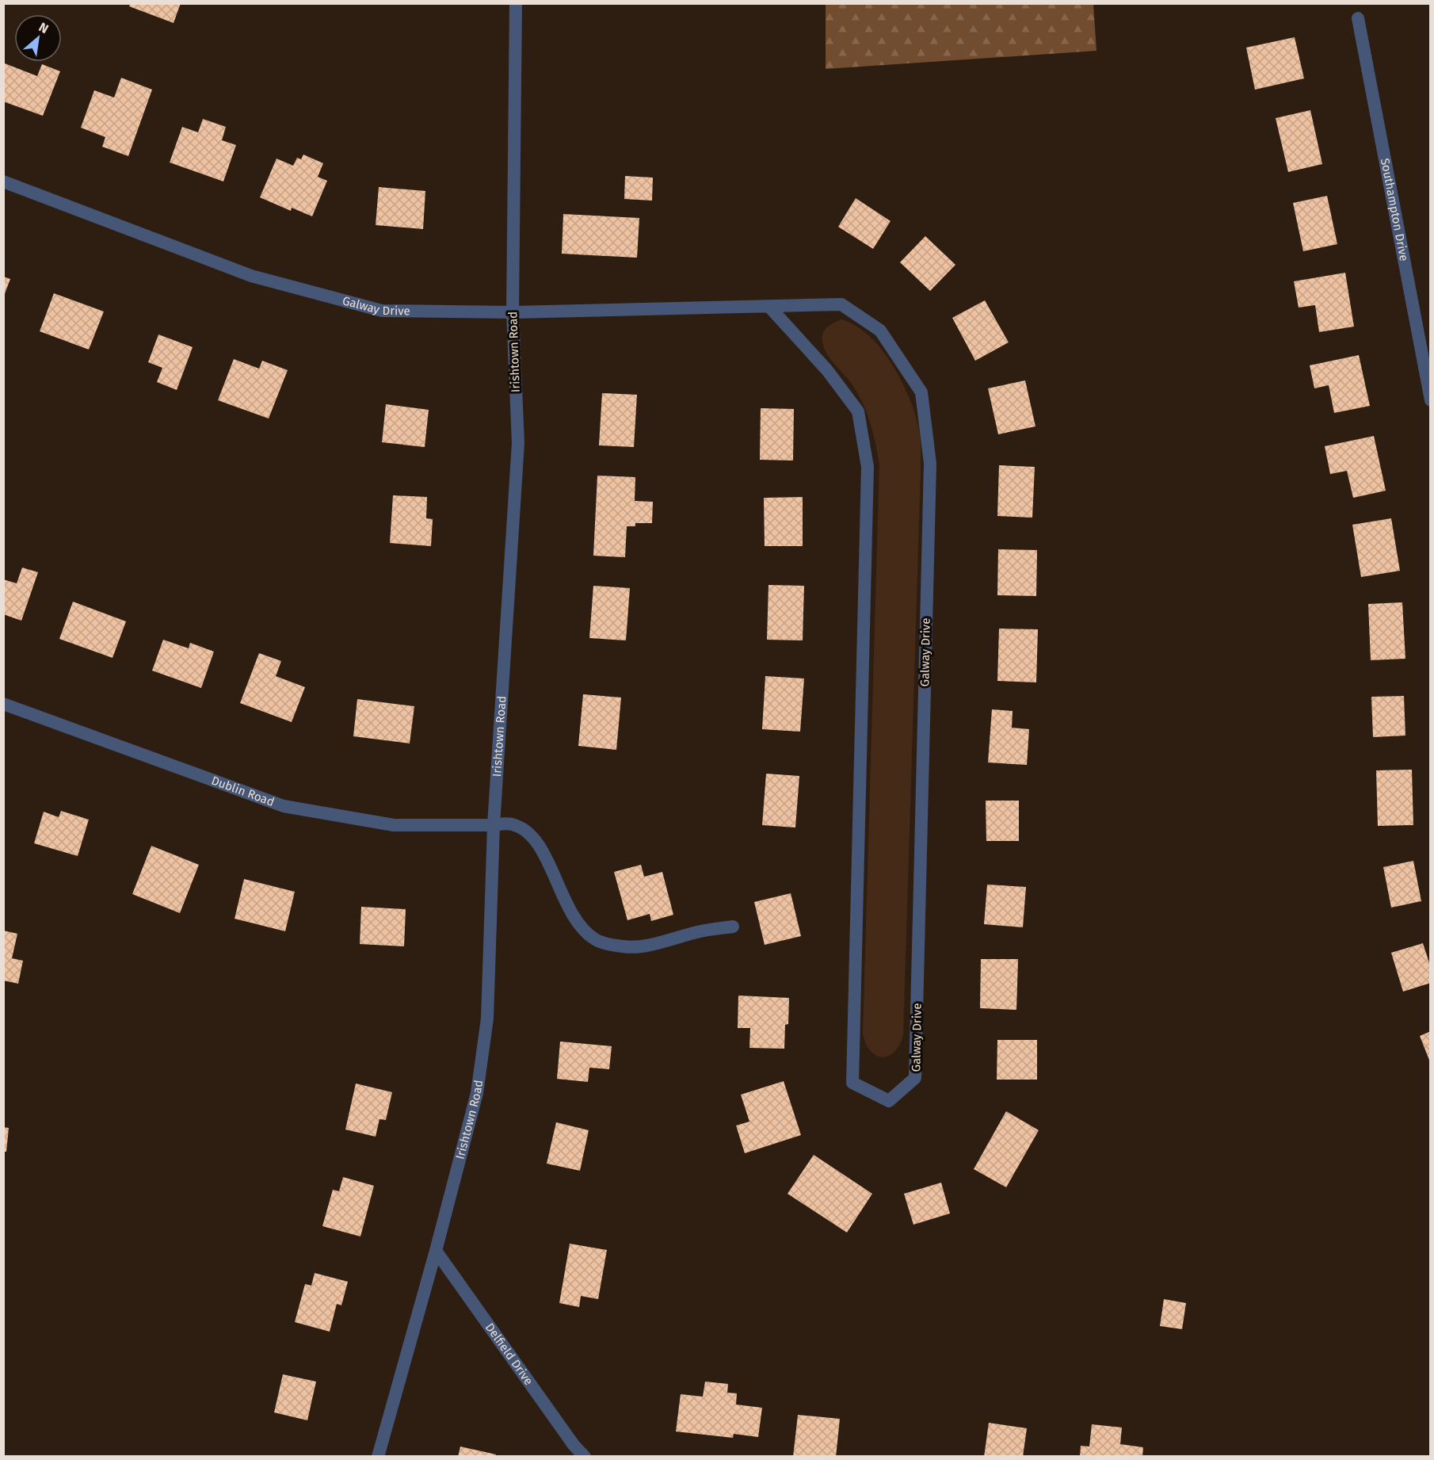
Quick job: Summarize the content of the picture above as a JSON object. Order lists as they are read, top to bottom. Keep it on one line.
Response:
{"streets":{"street":["Southampton Drive","Galway Drive","Irishtown Road","Dublin Road","Delfield Drive"]},"crossings":[["Galway Drive","Irishtown Road"],["Irishtown Road","Dublin Road"],["Irishtown Road","Delfield Drive"]],"north":"top right"}
